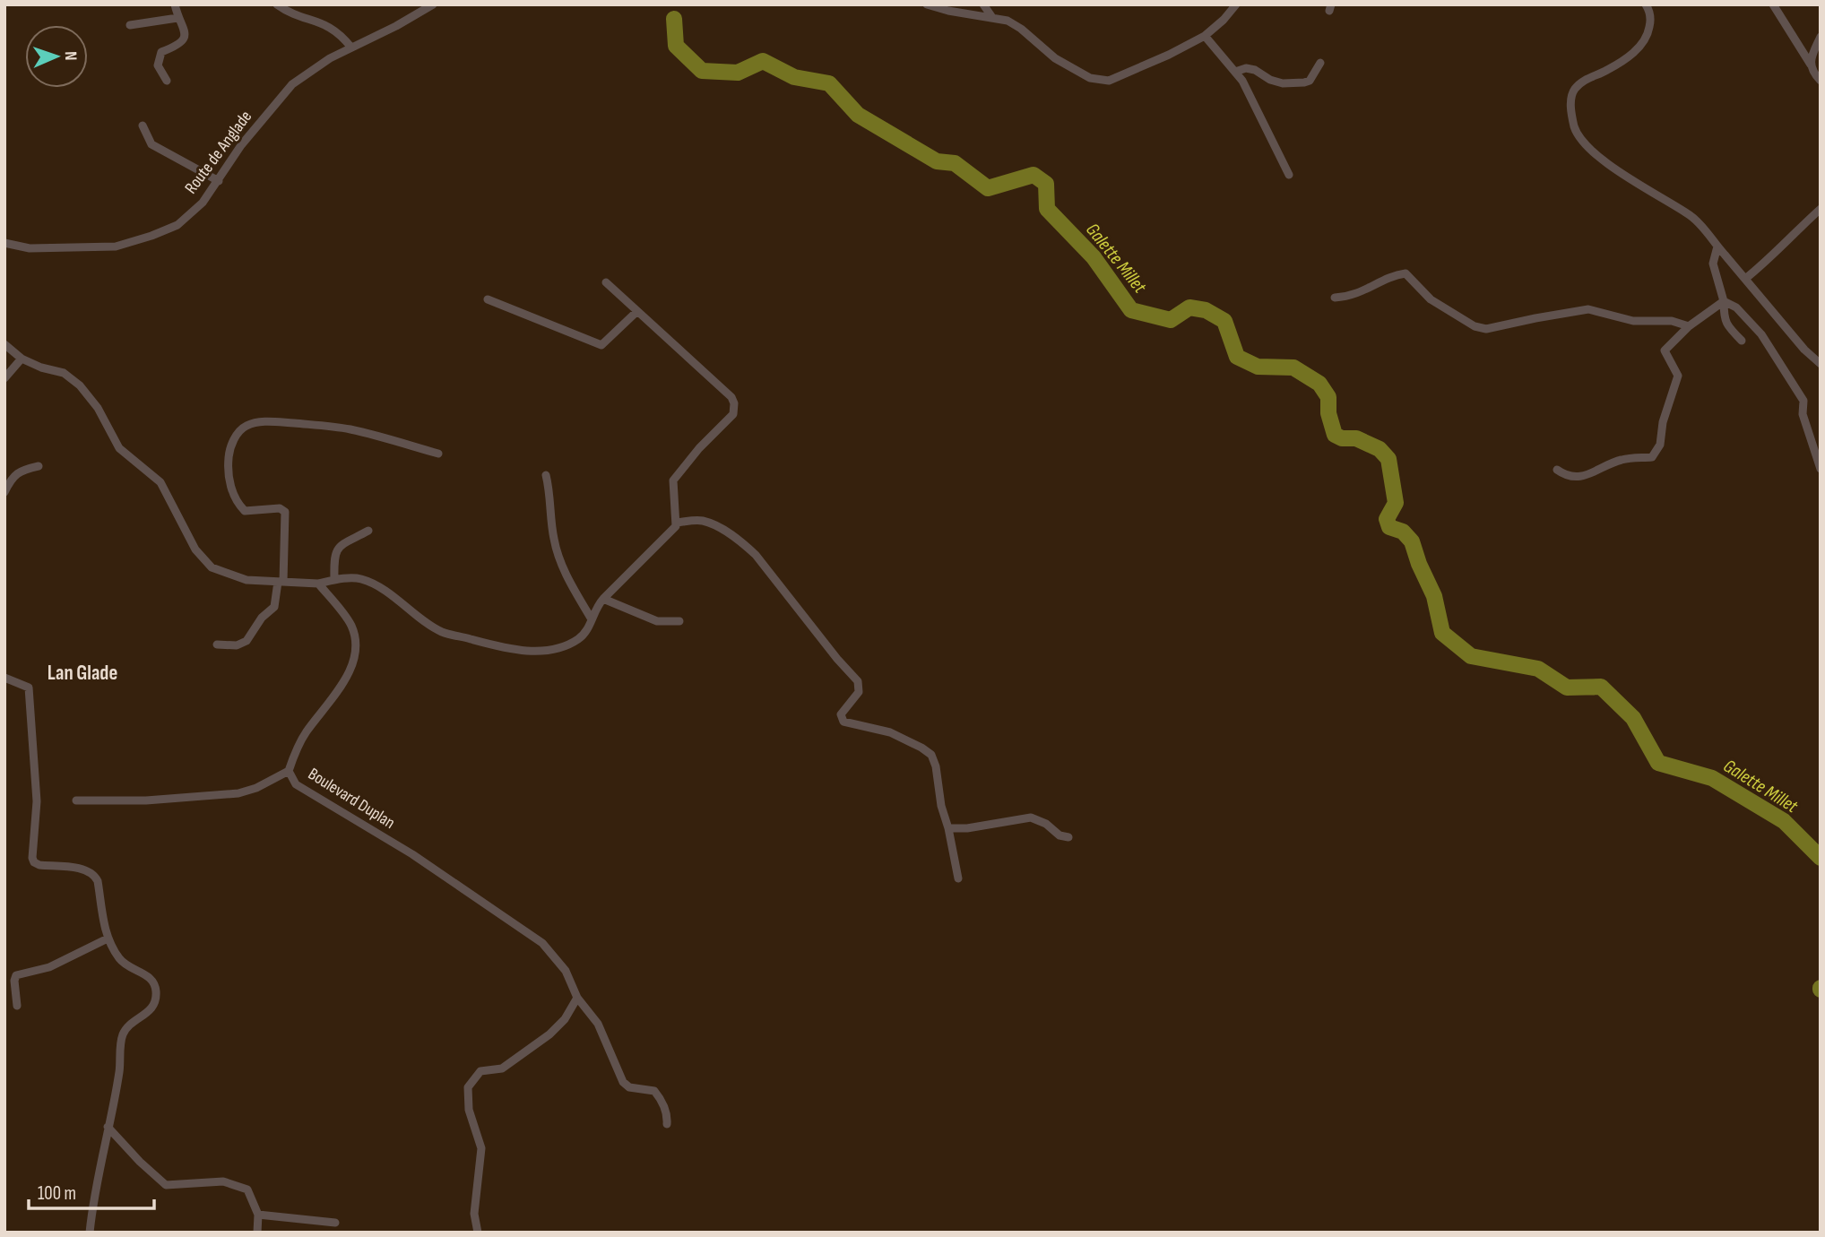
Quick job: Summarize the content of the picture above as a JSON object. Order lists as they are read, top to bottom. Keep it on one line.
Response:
{"streets":{"street":["Route de Anglade","Boulevard Duplan"]},"districts":["Lan Glade"],"water":["Galette Millet"],"scale_bar":"100 m","north":"right"}
